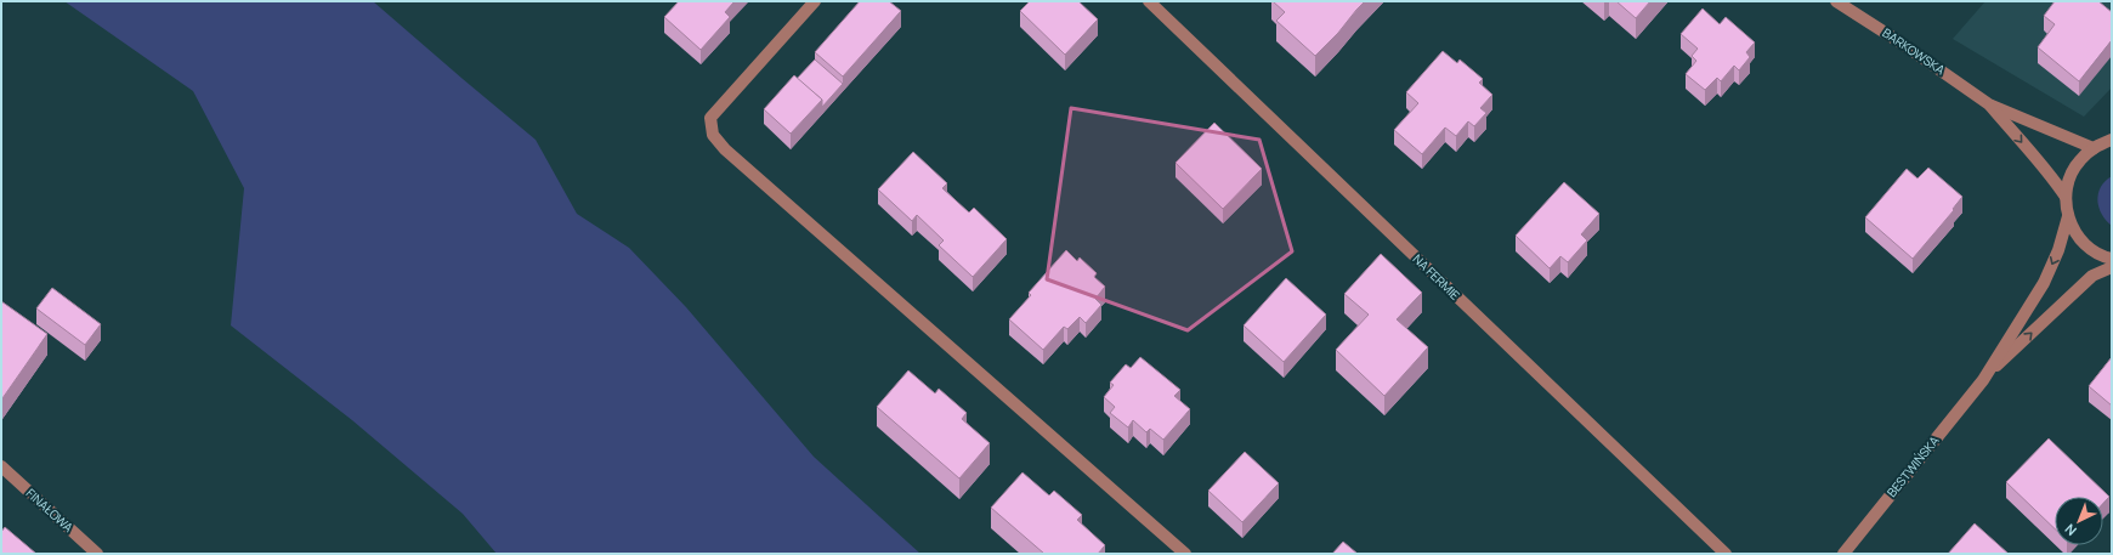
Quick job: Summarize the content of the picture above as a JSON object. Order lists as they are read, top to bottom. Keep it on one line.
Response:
{"streets":{"street":["BARKOWSKA","NA FERMIE","BESTWIŃSKA","FINAŁOWA"]},"north":"bottom left"}
